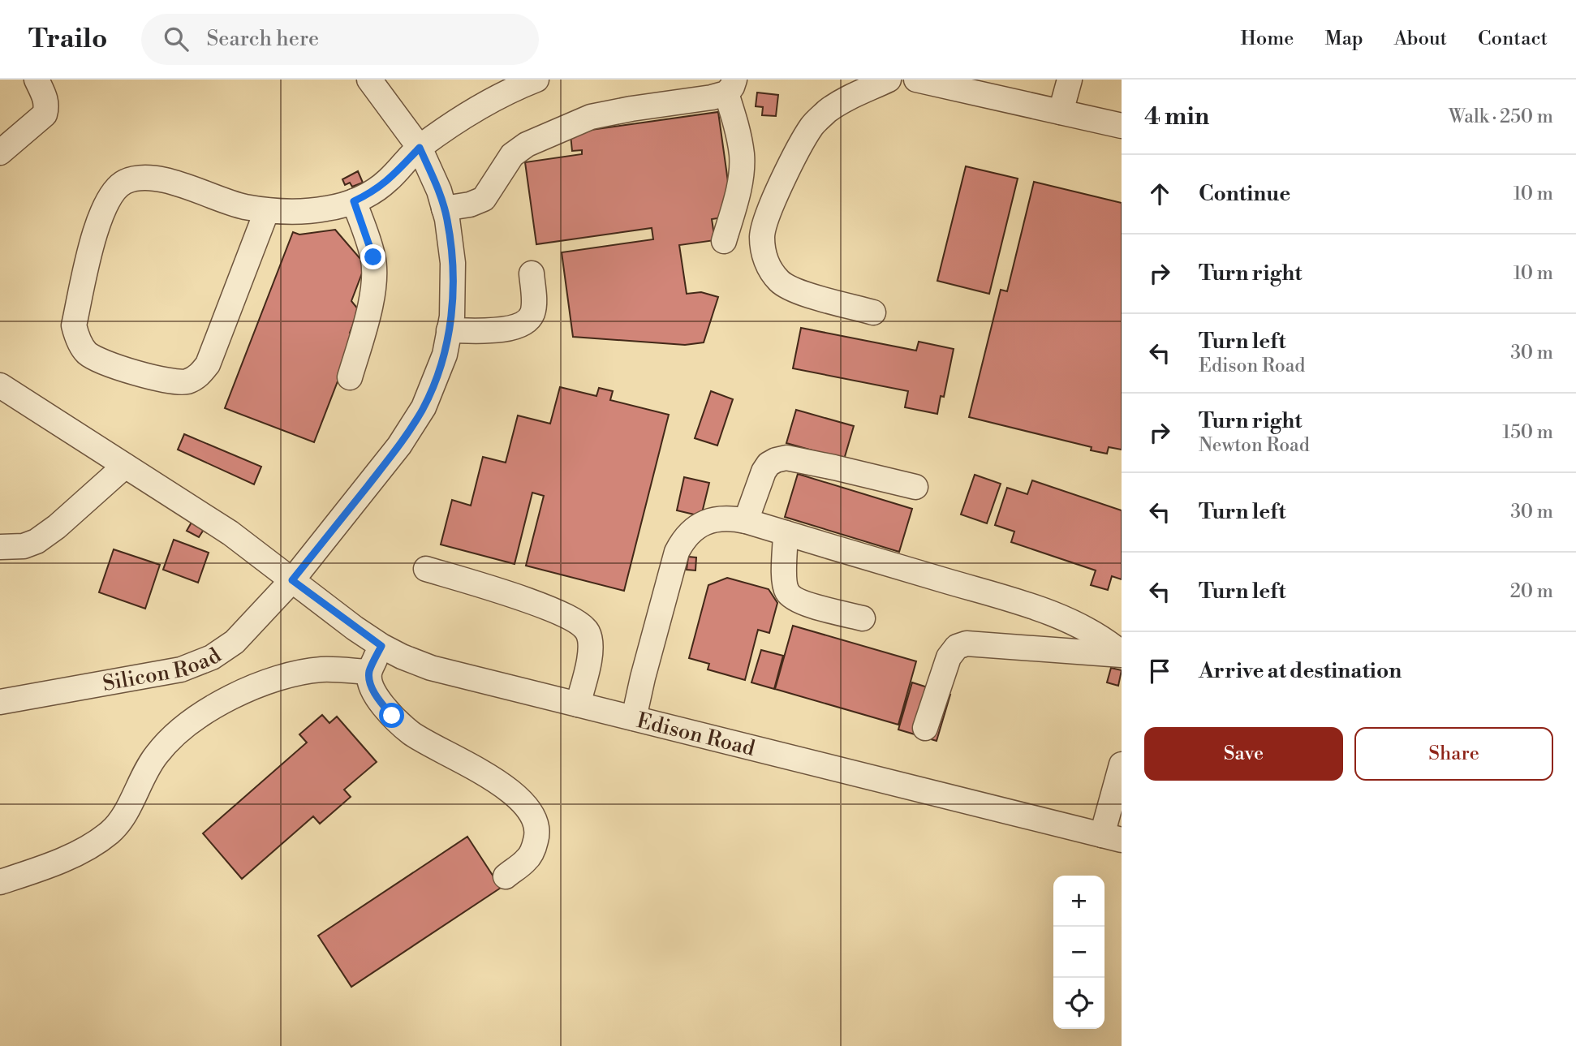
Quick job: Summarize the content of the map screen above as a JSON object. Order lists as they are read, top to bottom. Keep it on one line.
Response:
{"streets":{"lane":["Silicon Road","Edison Road"]},"crossings":[["Silicon Road","Edison Road"]],"page":{"header":"Trailo","search":"Search here","nav":["Home","Map","About","Contact"],"heading":["4 min","Walk · 250 m"],"list":[["Continue","10 m"],["Turn right","10 m"],["Turn left","Edison Road","30 m"],["Turn right","Newton Road","150 m"],["Turn left","30 m"],["Turn left","20 m"],"Arrive at destination"],"buttons":["Save","Share"],"map_buttons":["+","−"]}}
